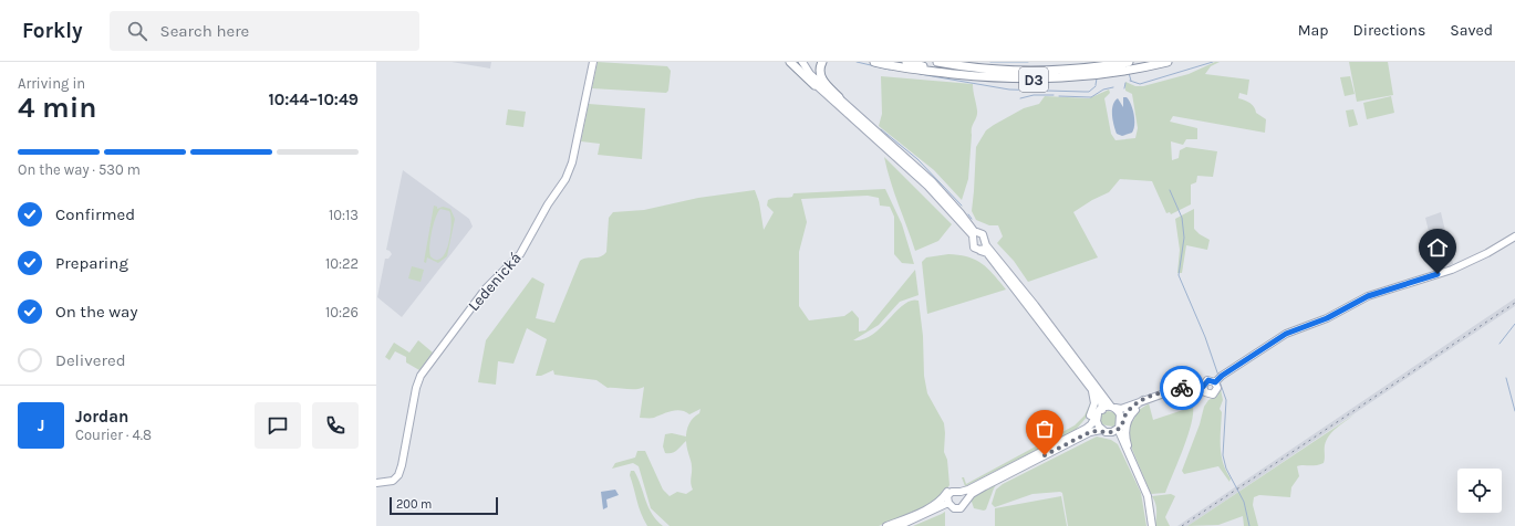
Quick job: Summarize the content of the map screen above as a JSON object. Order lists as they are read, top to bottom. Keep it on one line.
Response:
{"streets":{"highway":["D3"],"main road":["Ledenická"]},"scale_bar":"200 m","page":{"header":"Forkly","search":"Search here","nav":["Map","Directions","Saved"],"heading":["4 min","Arriving in","10:44–10:49"],"panel":["Jordan","Courier · 4.8"],"bar":"On the way · 530 m","list":[["Confirmed","10:13"],["Preparing","10:22"],["On the way","10:26"],"Delivered"],"round":"J","scale":"200 m"}}
